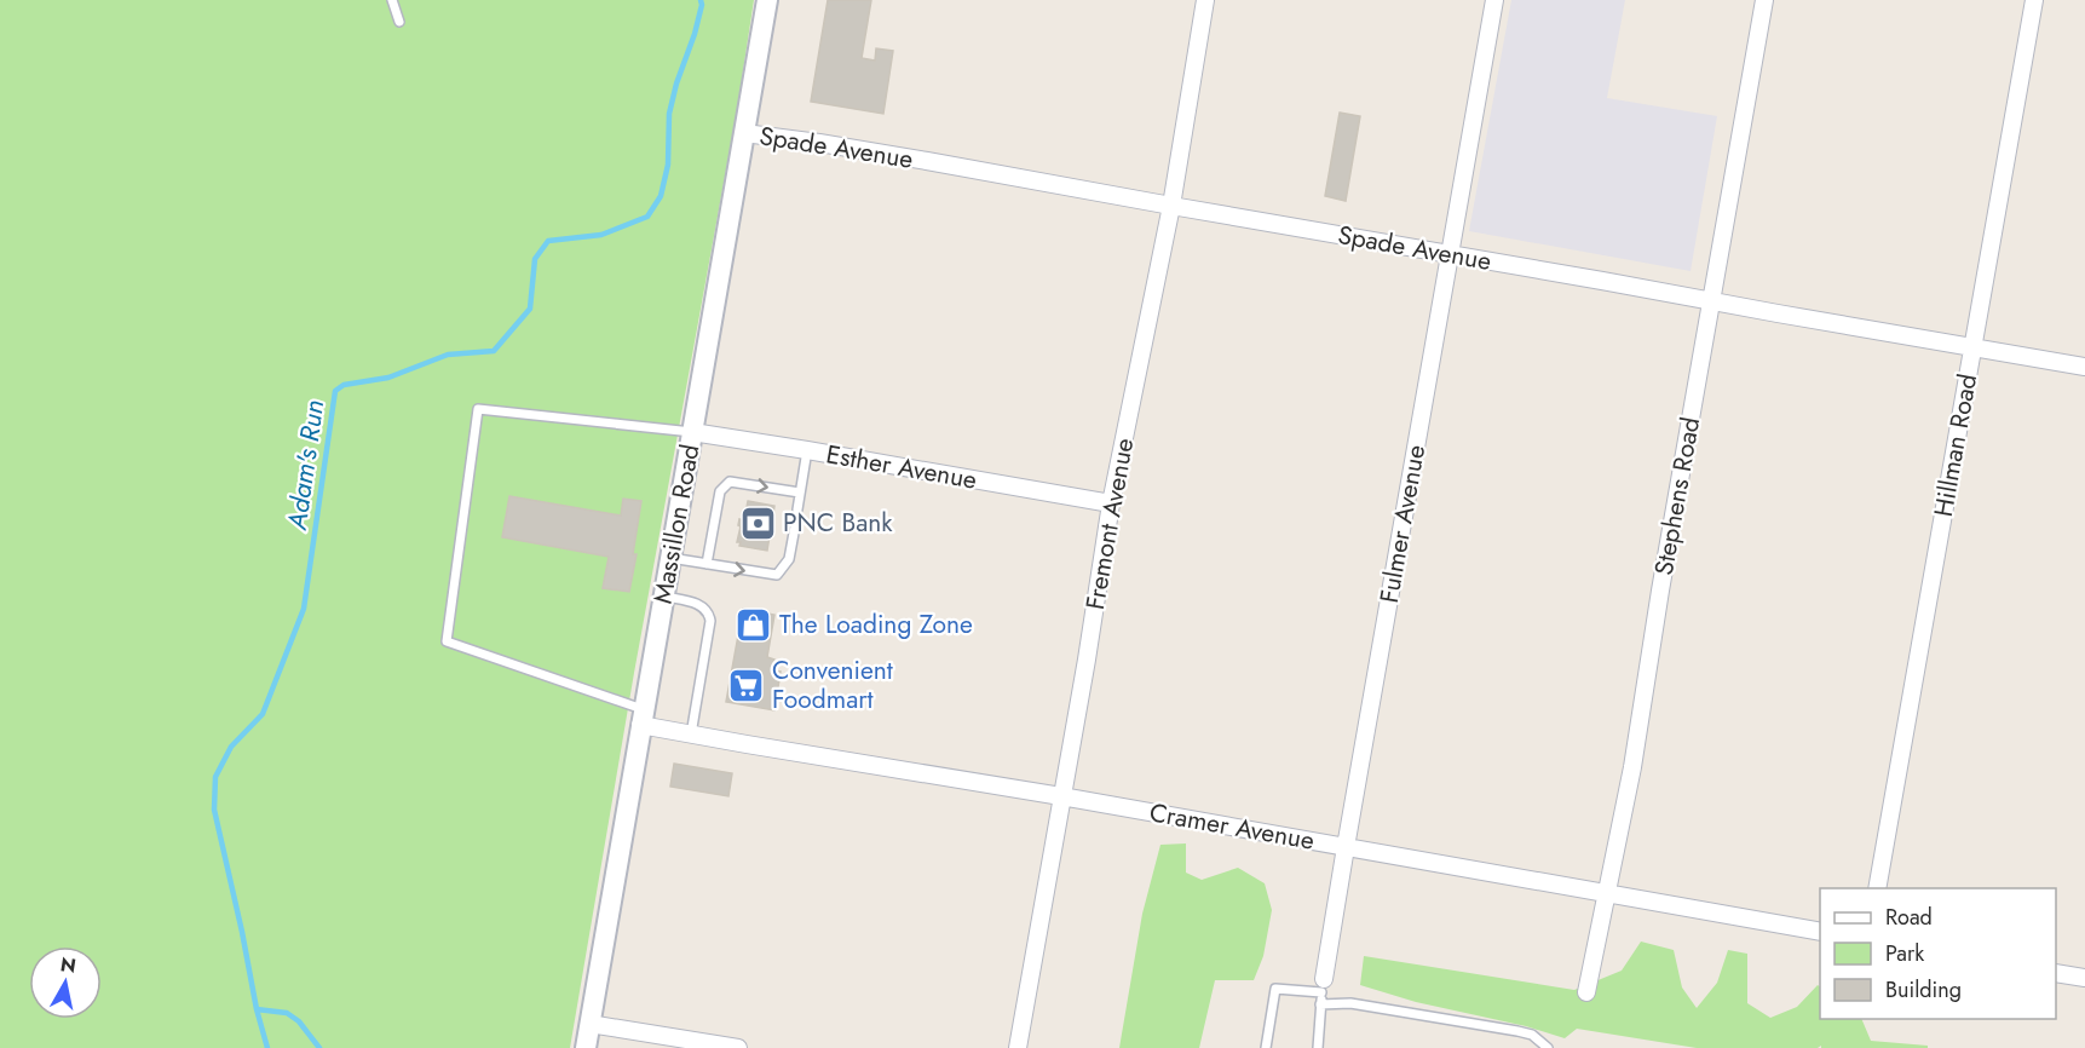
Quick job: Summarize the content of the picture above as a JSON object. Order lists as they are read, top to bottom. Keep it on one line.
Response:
{"streets":{"street":["Spade Avenue","Hillman Road","Esther Avenue","Stephens Road","Massillon Road","Fremont Avenue","Fulmer Avenue","Cramer Avenue"]},"crossings":[["Spade Avenue","Hillman Road"],["Spade Avenue","Stephens Road"],["Spade Avenue","Massillon Road"],["Spade Avenue","Fremont Avenue"],["Spade Avenue","Fulmer Avenue"],["Esther Avenue","Massillon Road"],["Esther Avenue","Fremont Avenue"],["Stephens Road","Cramer Avenue"],["Massillon Road","Cramer Avenue"],["Fremont Avenue","Cramer Avenue"],["Fulmer Avenue","Cramer Avenue"]],"water":["Adam's Run"],"places":{"bank":["PNC Bank"],"shop":["The Loading Zone"],"supermarket":["Convenient Foodmart"]},"legend":["Road","Park","Building"],"north":"top"}
